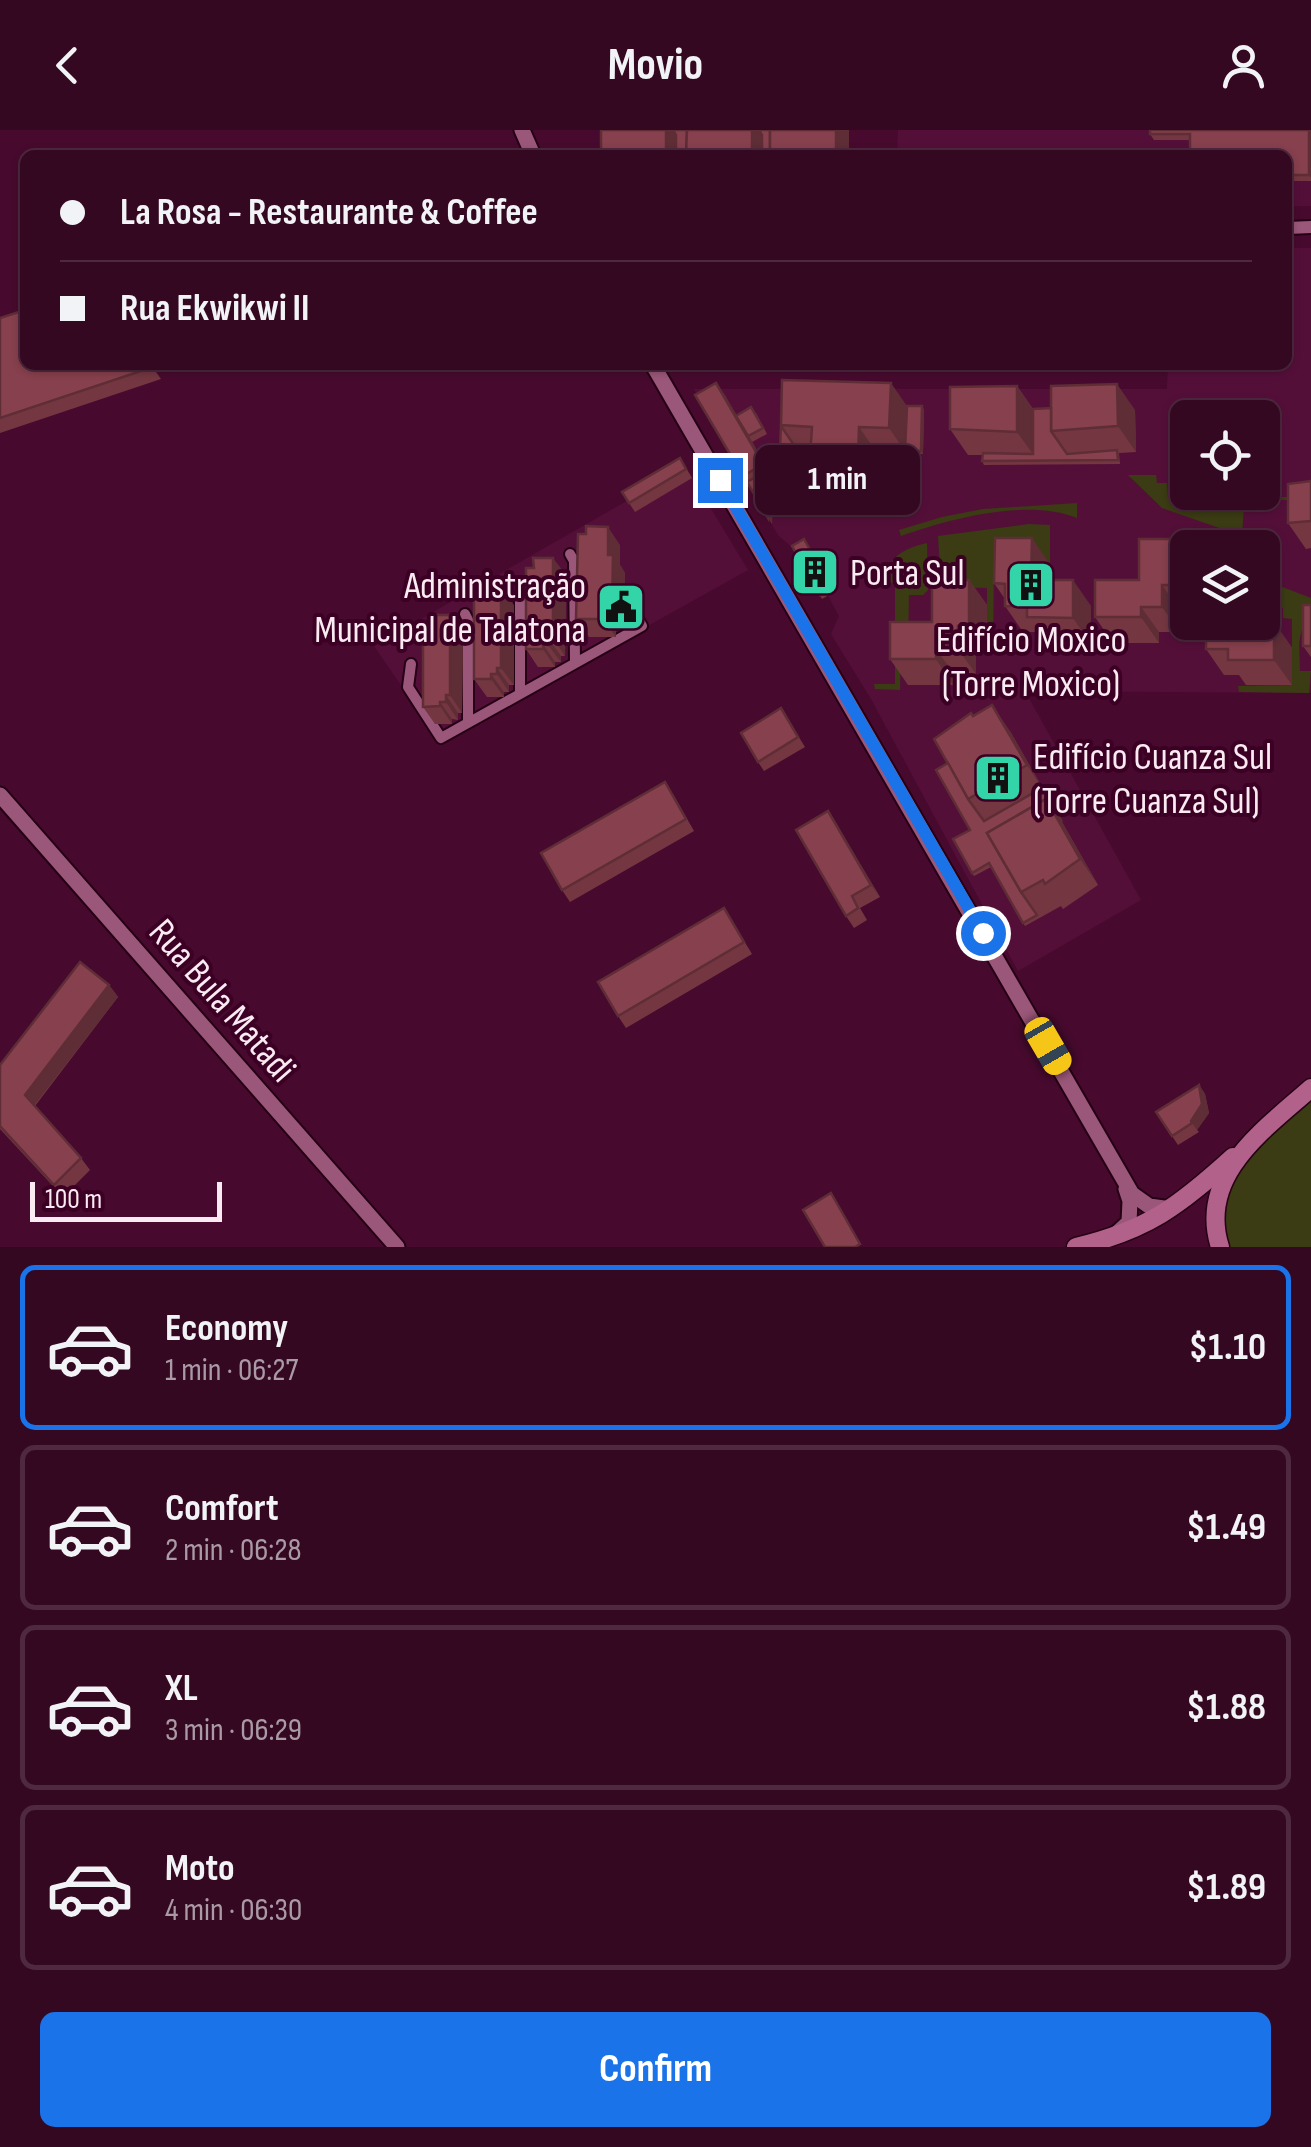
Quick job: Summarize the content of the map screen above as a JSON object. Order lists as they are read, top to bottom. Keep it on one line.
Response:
{"streets":{"street":["Rua Bula Matadi"]},"places":{"building":["Porta Sul","Edifício Moxico (Torre Moxico)","Edifício Cuanza Sul (Torre Cuanza Sul)"],"public building":["Administração Municipal de Talatona"]},"scale_bar":"100 m","page":{"header":"Movio","banner":["La Rosa - Restaurante & Coffee","Rua Ekwikwi II"],"bubble":"1 min","scale":"100 m","list":[{"name":"Economy","note":"1 min · 06:27","value":"$1.10"},{"name":"Comfort","note":"2 min · 06:28","value":"$1.49"},{"name":"XL","note":"3 min · 06:29","value":"$1.88"},{"name":"Moto","note":"4 min · 06:30","value":"$1.89"}],"buttons":"Confirm"}}
